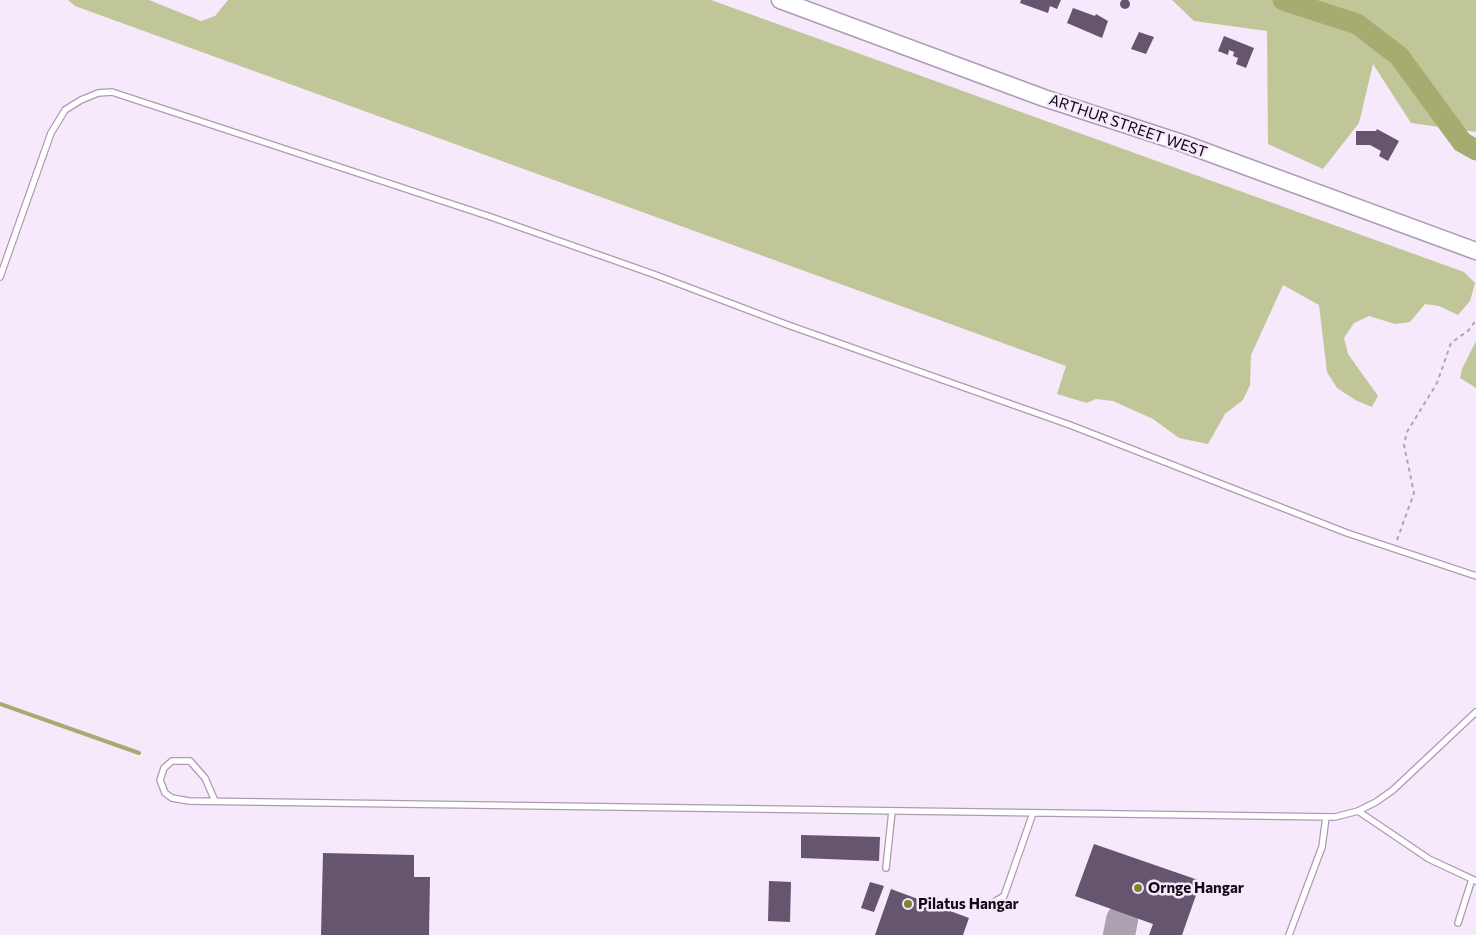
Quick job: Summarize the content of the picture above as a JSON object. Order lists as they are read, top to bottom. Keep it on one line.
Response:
{"streets":{"main road":["ARTHUR STREET WEST"]},"places":["Ornge Hangar","Pilatus Hangar"]}
